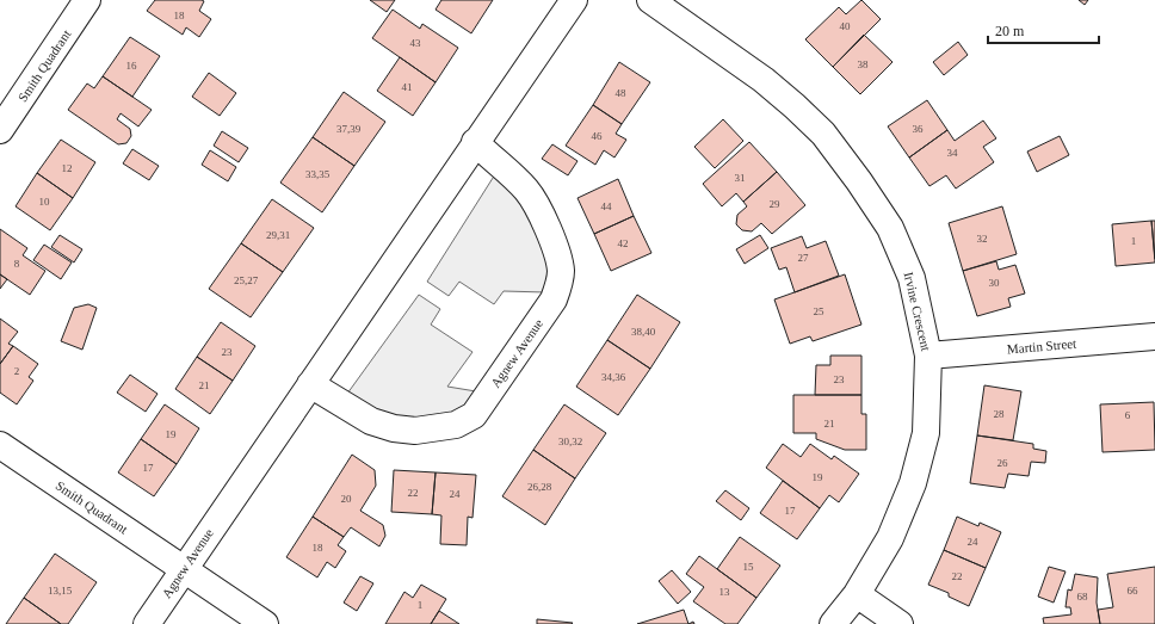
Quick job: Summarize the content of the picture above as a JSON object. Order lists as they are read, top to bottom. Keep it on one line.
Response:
{"streets":{"street":["Smith Quadrant","Irvine Crescent","Martin Street","Agnew Avenue"]},"crossings":[["Smith Quadrant","Agnew Avenue"],["Irvine Crescent","Martin Street"]],"house_numbers":["18","40","43","38","16","41","48","37,39","36","46","34","12","33,35","31","10","29","44","29,31","32","1","42","27","8","25,27","30","25","38,40","23","2","34,36","23","21","28","6","21","19","30,32","26","17","19","26,28","22","24","20","17","24","18","15","22","13,15","66","13","68","1"],"scale_bar":"20 m"}
